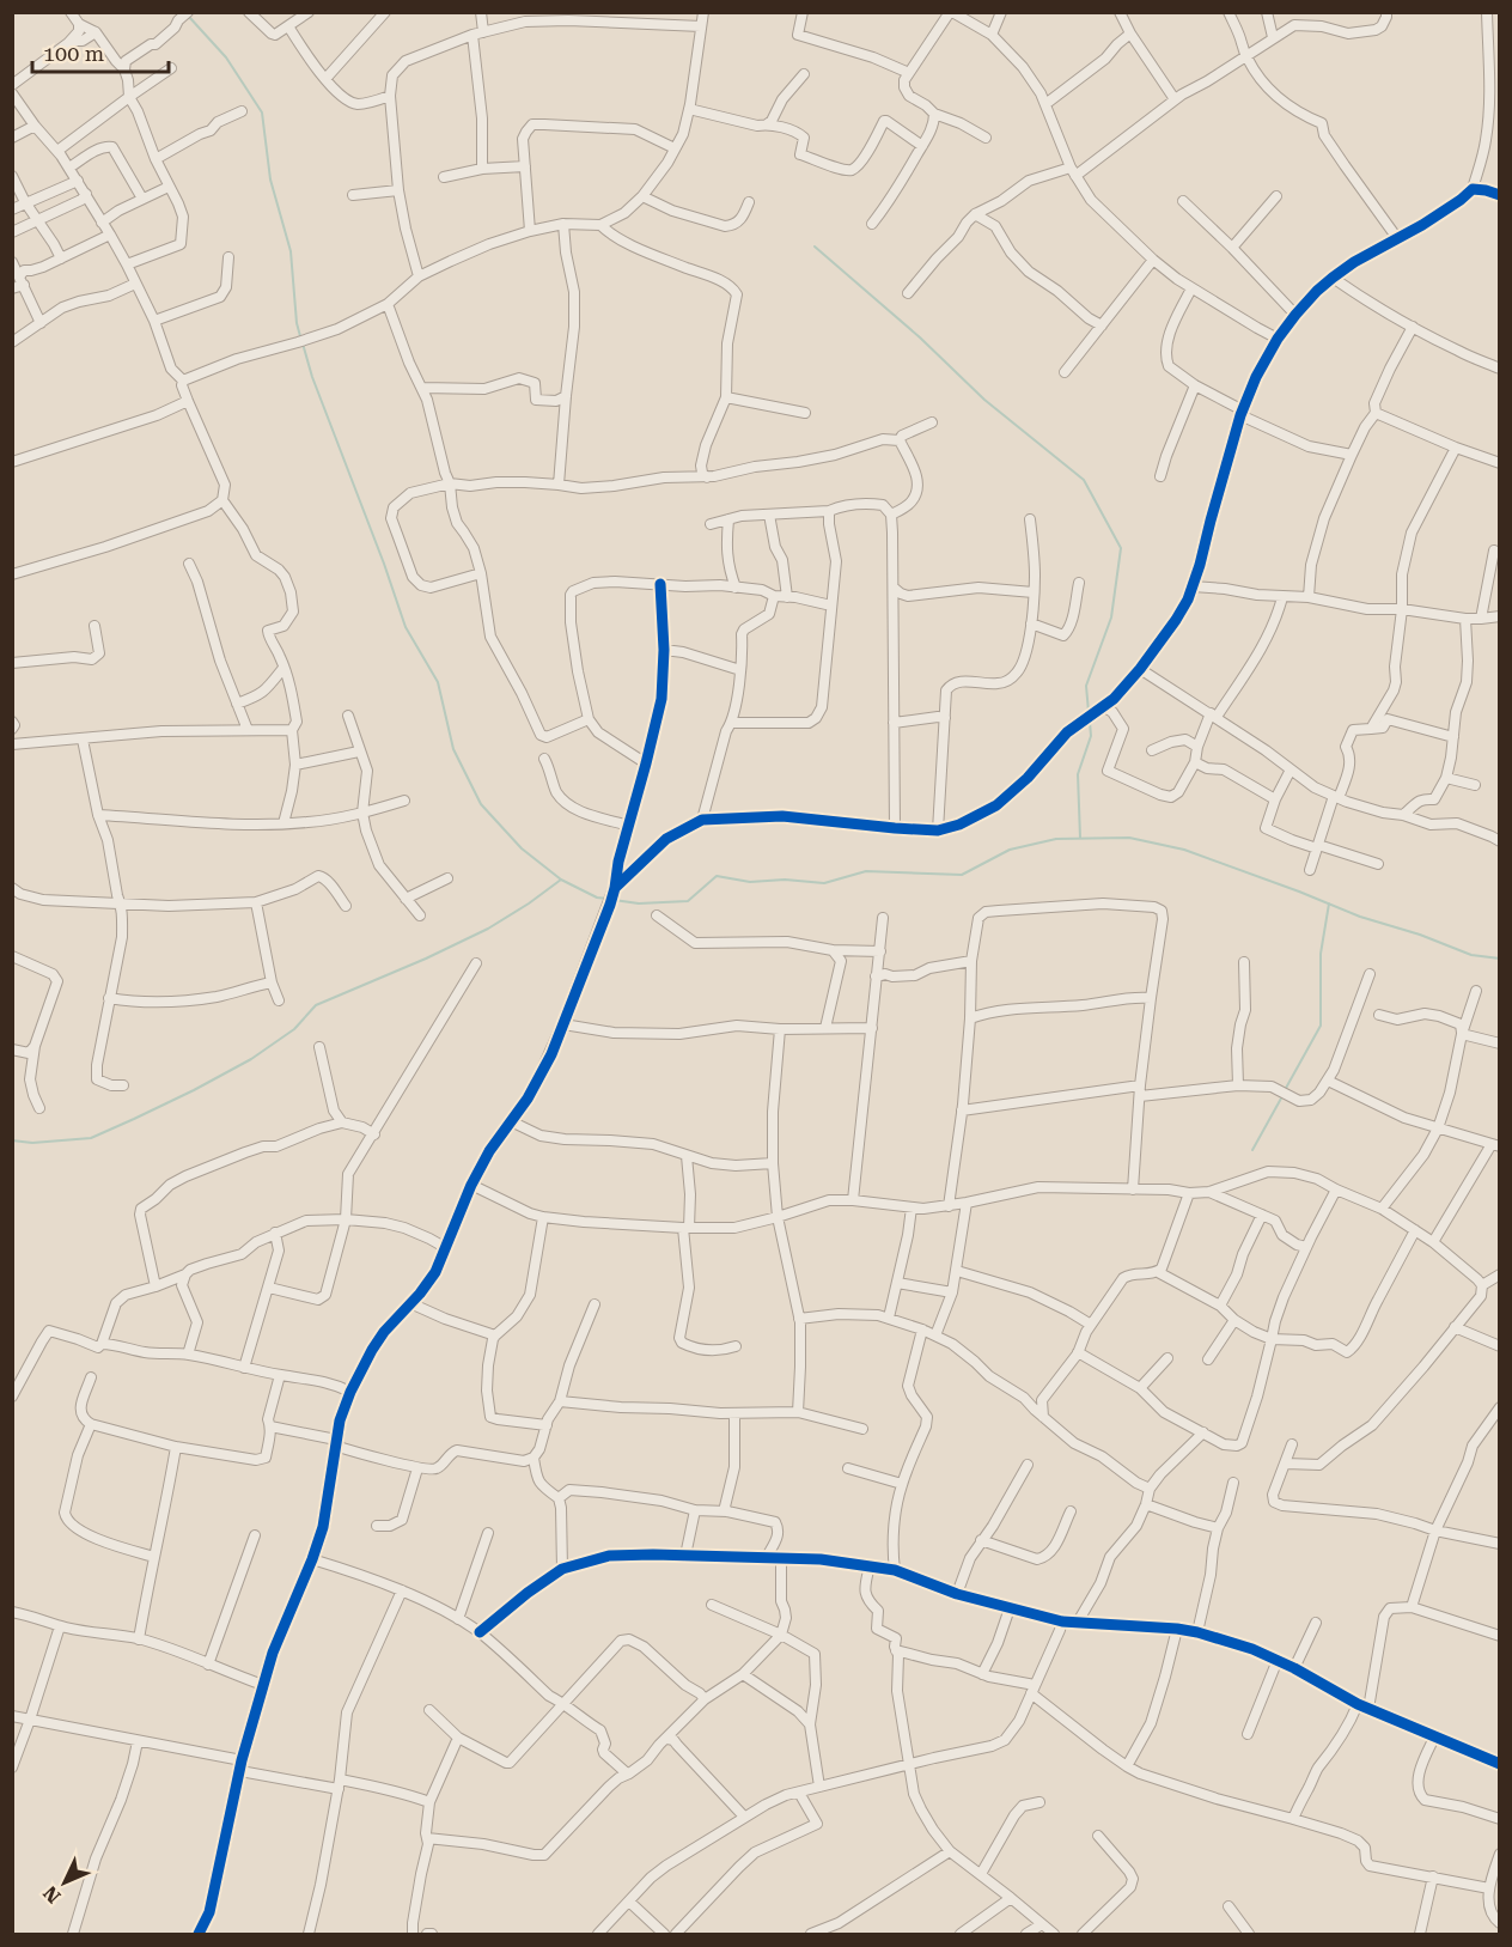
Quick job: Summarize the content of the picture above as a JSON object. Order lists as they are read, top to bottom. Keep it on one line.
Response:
{"scale_bar":"100 m","north":"bottom left"}
